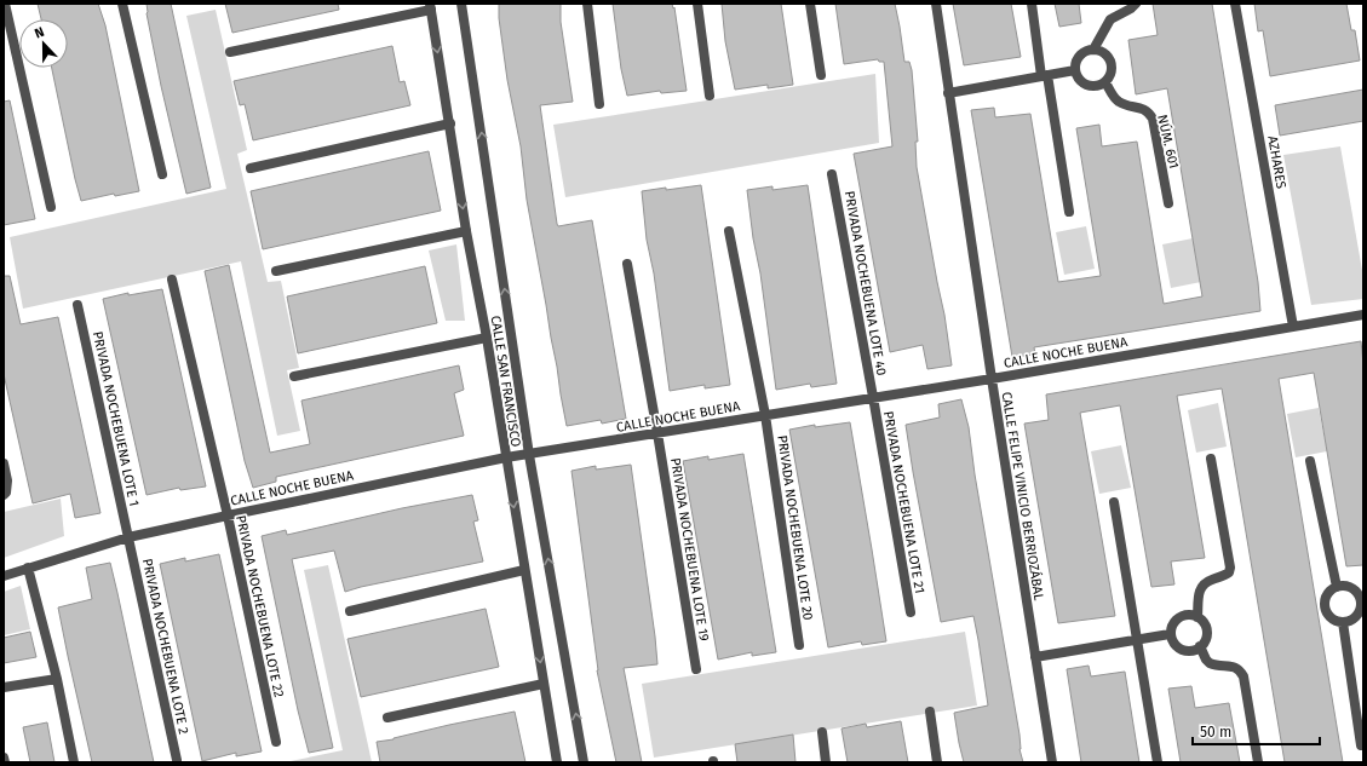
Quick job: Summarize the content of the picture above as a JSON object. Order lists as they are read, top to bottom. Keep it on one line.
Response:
{"streets":{"street":["NÚM. 601","AZHARES","PRIVADA NOCHEBUENA LOTE 40","CALLE NOCHE BUENA","CALLE SAN FRANCISCO","PRIVADA NOCHEBUENA LOTE 1","CALLE FELIPE VINICIO BERRIOZÁBAL","PRIVADA NOCHEBUENA LOTE 21","PRIVADA NOCHEBUENA LOTE 20","PRIVADA NOCHEBUENA LOTE 19","PRIVADA NOCHEBUENA LOTE 22","PRIVADA NOCHEBUENA LOTE 2"]},"crossings":[["AZHARES","CALLE NOCHE BUENA"],["PRIVADA NOCHEBUENA LOTE 40","CALLE NOCHE BUENA"],["PRIVADA NOCHEBUENA LOTE 40","PRIVADA NOCHEBUENA LOTE 21"],["CALLE NOCHE BUENA","CALLE SAN FRANCISCO"],["CALLE NOCHE BUENA","PRIVADA NOCHEBUENA LOTE 1"],["CALLE NOCHE BUENA","CALLE FELIPE VINICIO BERRIOZÁBAL"],["CALLE NOCHE BUENA","PRIVADA NOCHEBUENA LOTE 21"],["CALLE NOCHE BUENA","PRIVADA NOCHEBUENA LOTE 20"],["CALLE NOCHE BUENA","PRIVADA NOCHEBUENA LOTE 19"],["CALLE NOCHE BUENA","PRIVADA NOCHEBUENA LOTE 22"],["CALLE NOCHE BUENA","PRIVADA NOCHEBUENA LOTE 2"],["PRIVADA NOCHEBUENA LOTE 1","PRIVADA NOCHEBUENA LOTE 2"]],"scale_bar":"50 m","north":"top"}
